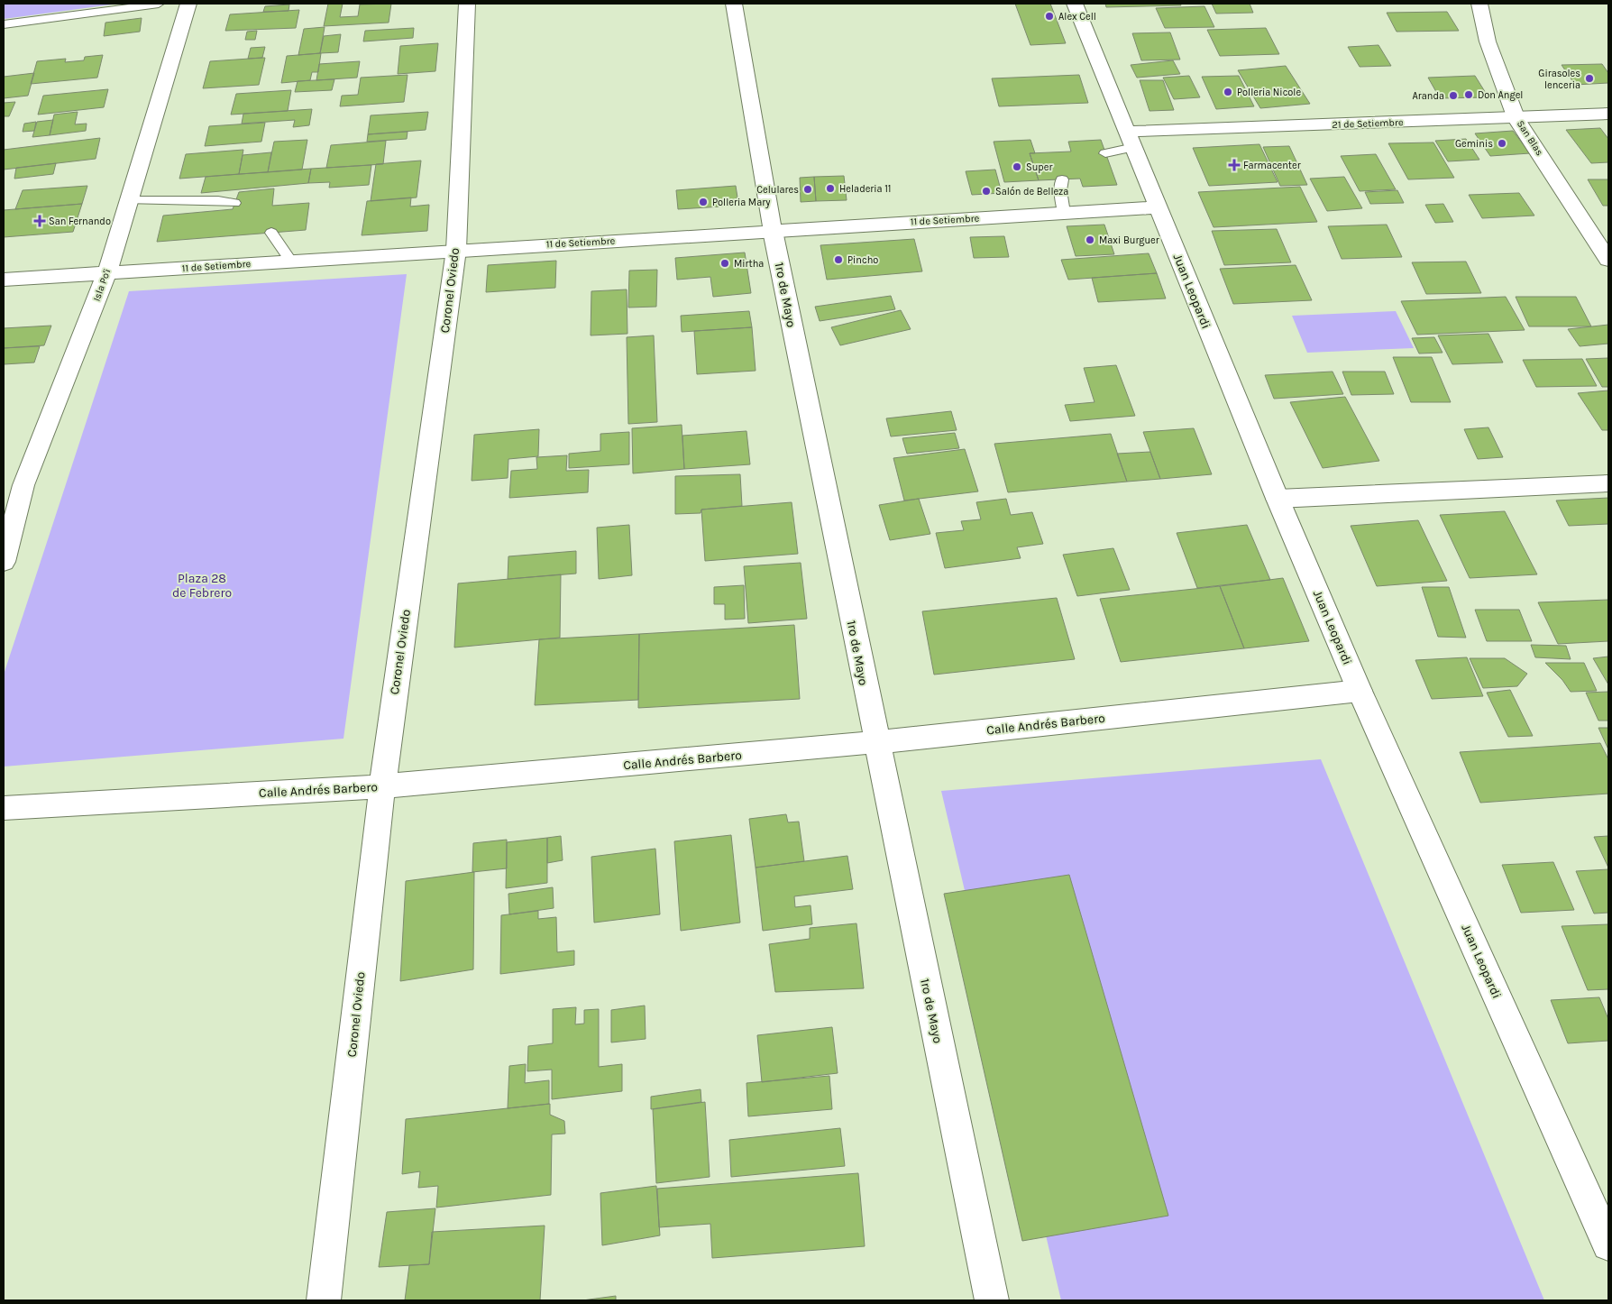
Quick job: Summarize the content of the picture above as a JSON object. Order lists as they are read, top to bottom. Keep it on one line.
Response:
{"streets":{"street":["21 de Setiembre","San Blas","11 de Setiembre","Isla Po'i","Coronel Oviedo","Juan Leopardi","1ro de Mayo","Calle Andrés Barbero"]},"crossings":[["21 de Setiembre","San Blas"],["21 de Setiembre","Juan Leopardi"],["11 de Setiembre","Isla Po'i"],["11 de Setiembre","Coronel Oviedo"],["11 de Setiembre","Juan Leopardi"],["11 de Setiembre","1ro de Mayo"],["Coronel Oviedo","Calle Andrés Barbero"],["Juan Leopardi","Calle Andrés Barbero"],["1ro de Mayo","Calle Andrés Barbero"]],"parks":["Plaza 28 de Febrero"],"places":{"other":["Alex Cell","Girasoles lenceria","Polleria Nicole","Don Angel","Aranda","Geminis","Super","Heladeria 11","Celulares","Salón de Belleza","Polleria Mary","Maxi Burguer","Pincho","Mirtha"],"health":["Farmacenter","San Fernando"]}}
